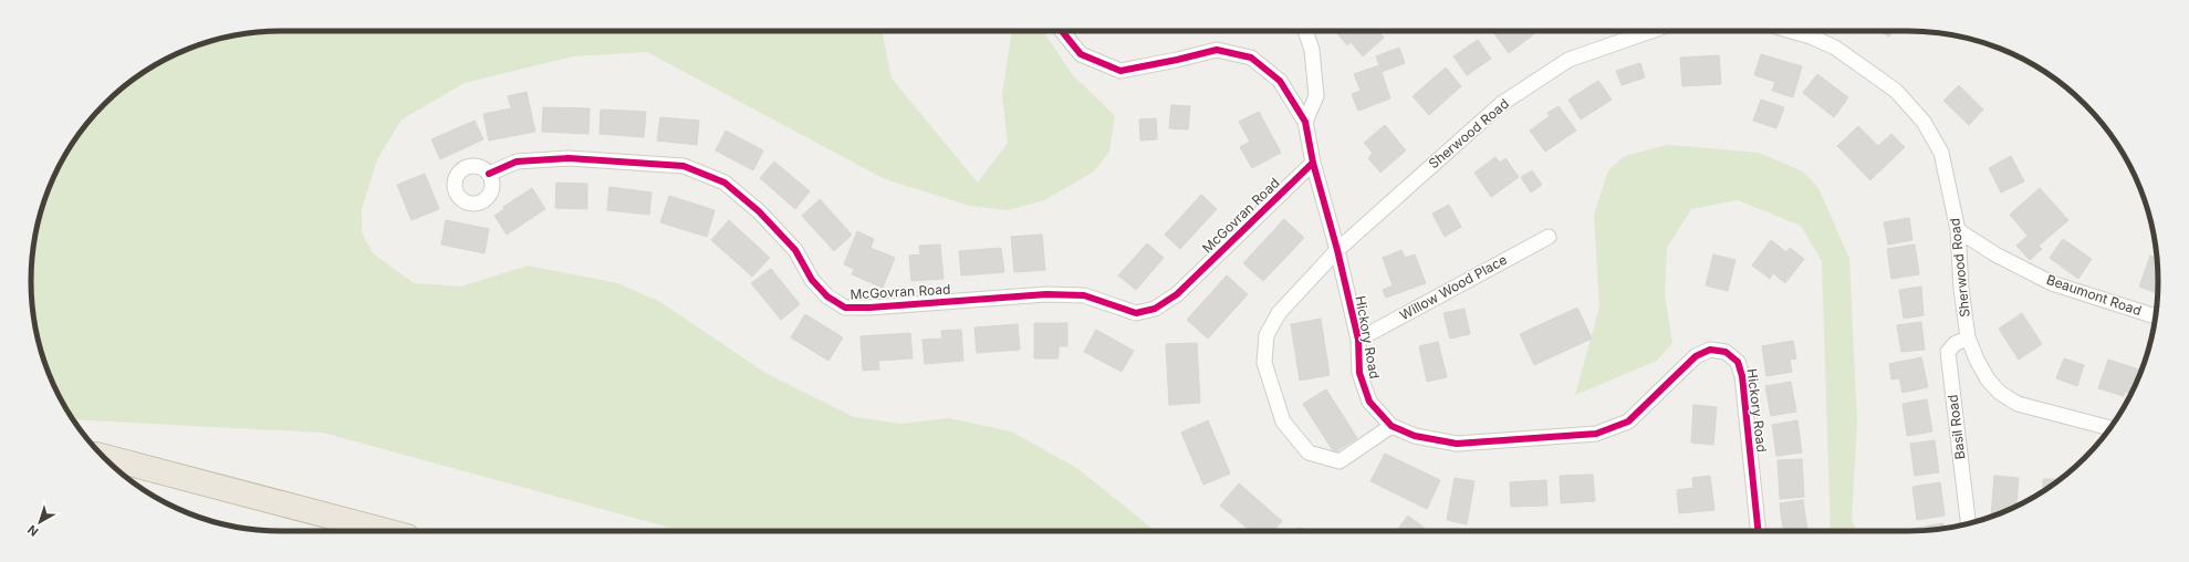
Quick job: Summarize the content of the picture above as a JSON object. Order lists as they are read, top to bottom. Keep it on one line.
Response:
{"streets":{"street":["Sherwood Road","McGovran Road","Willow Wood Place","Beaumont Road","Hickory Road","Basil Road"]},"crossings":[["Sherwood Road","Beaumont Road"],["Sherwood Road","Hickory Road"],["Sherwood Road","Basil Road"],["McGovran Road","Hickory Road"],["Willow Wood Place","Hickory Road"]],"north":"bottom left"}
